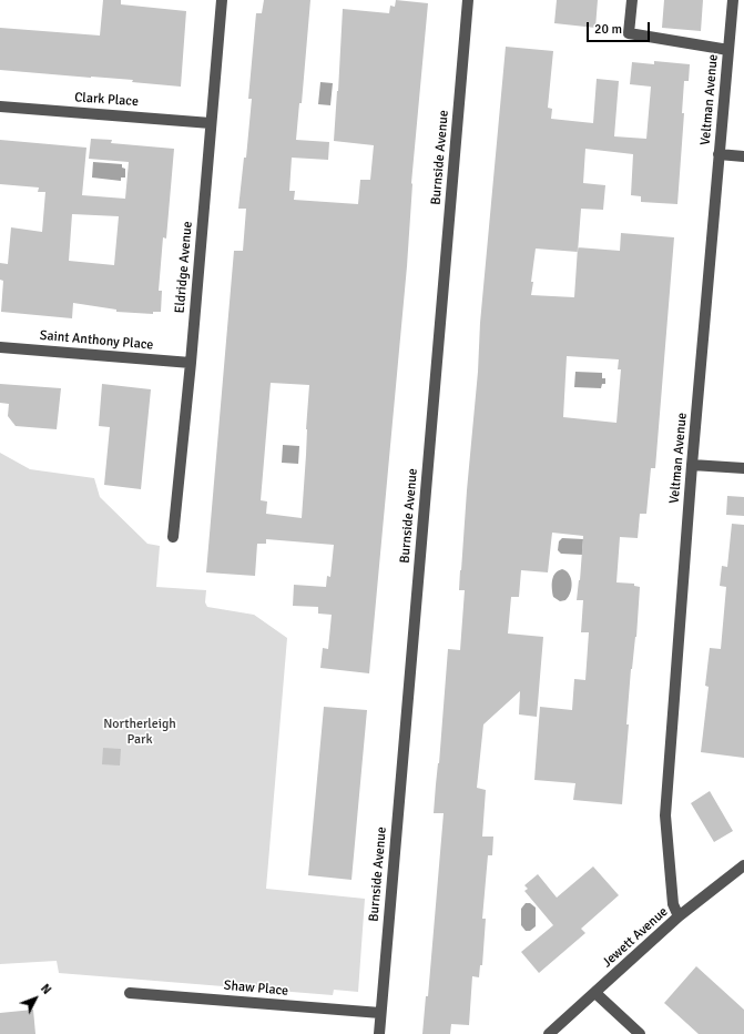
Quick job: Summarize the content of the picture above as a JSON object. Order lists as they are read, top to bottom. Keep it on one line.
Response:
{"streets":{"street":["Clark Place","Veltman Avenue","Burnside Avenue","Eldridge Avenue","Saint Anthony Place","Jewett Avenue","Shaw Place"]},"crossings":[["Clark Place","Eldridge Avenue"],["Veltman Avenue","Jewett Avenue"],["Burnside Avenue","Shaw Place"],["Eldridge Avenue","Saint Anthony Place"]],"parks":["Northerleigh Park"],"scale_bar":"20 m","north":"top right"}
